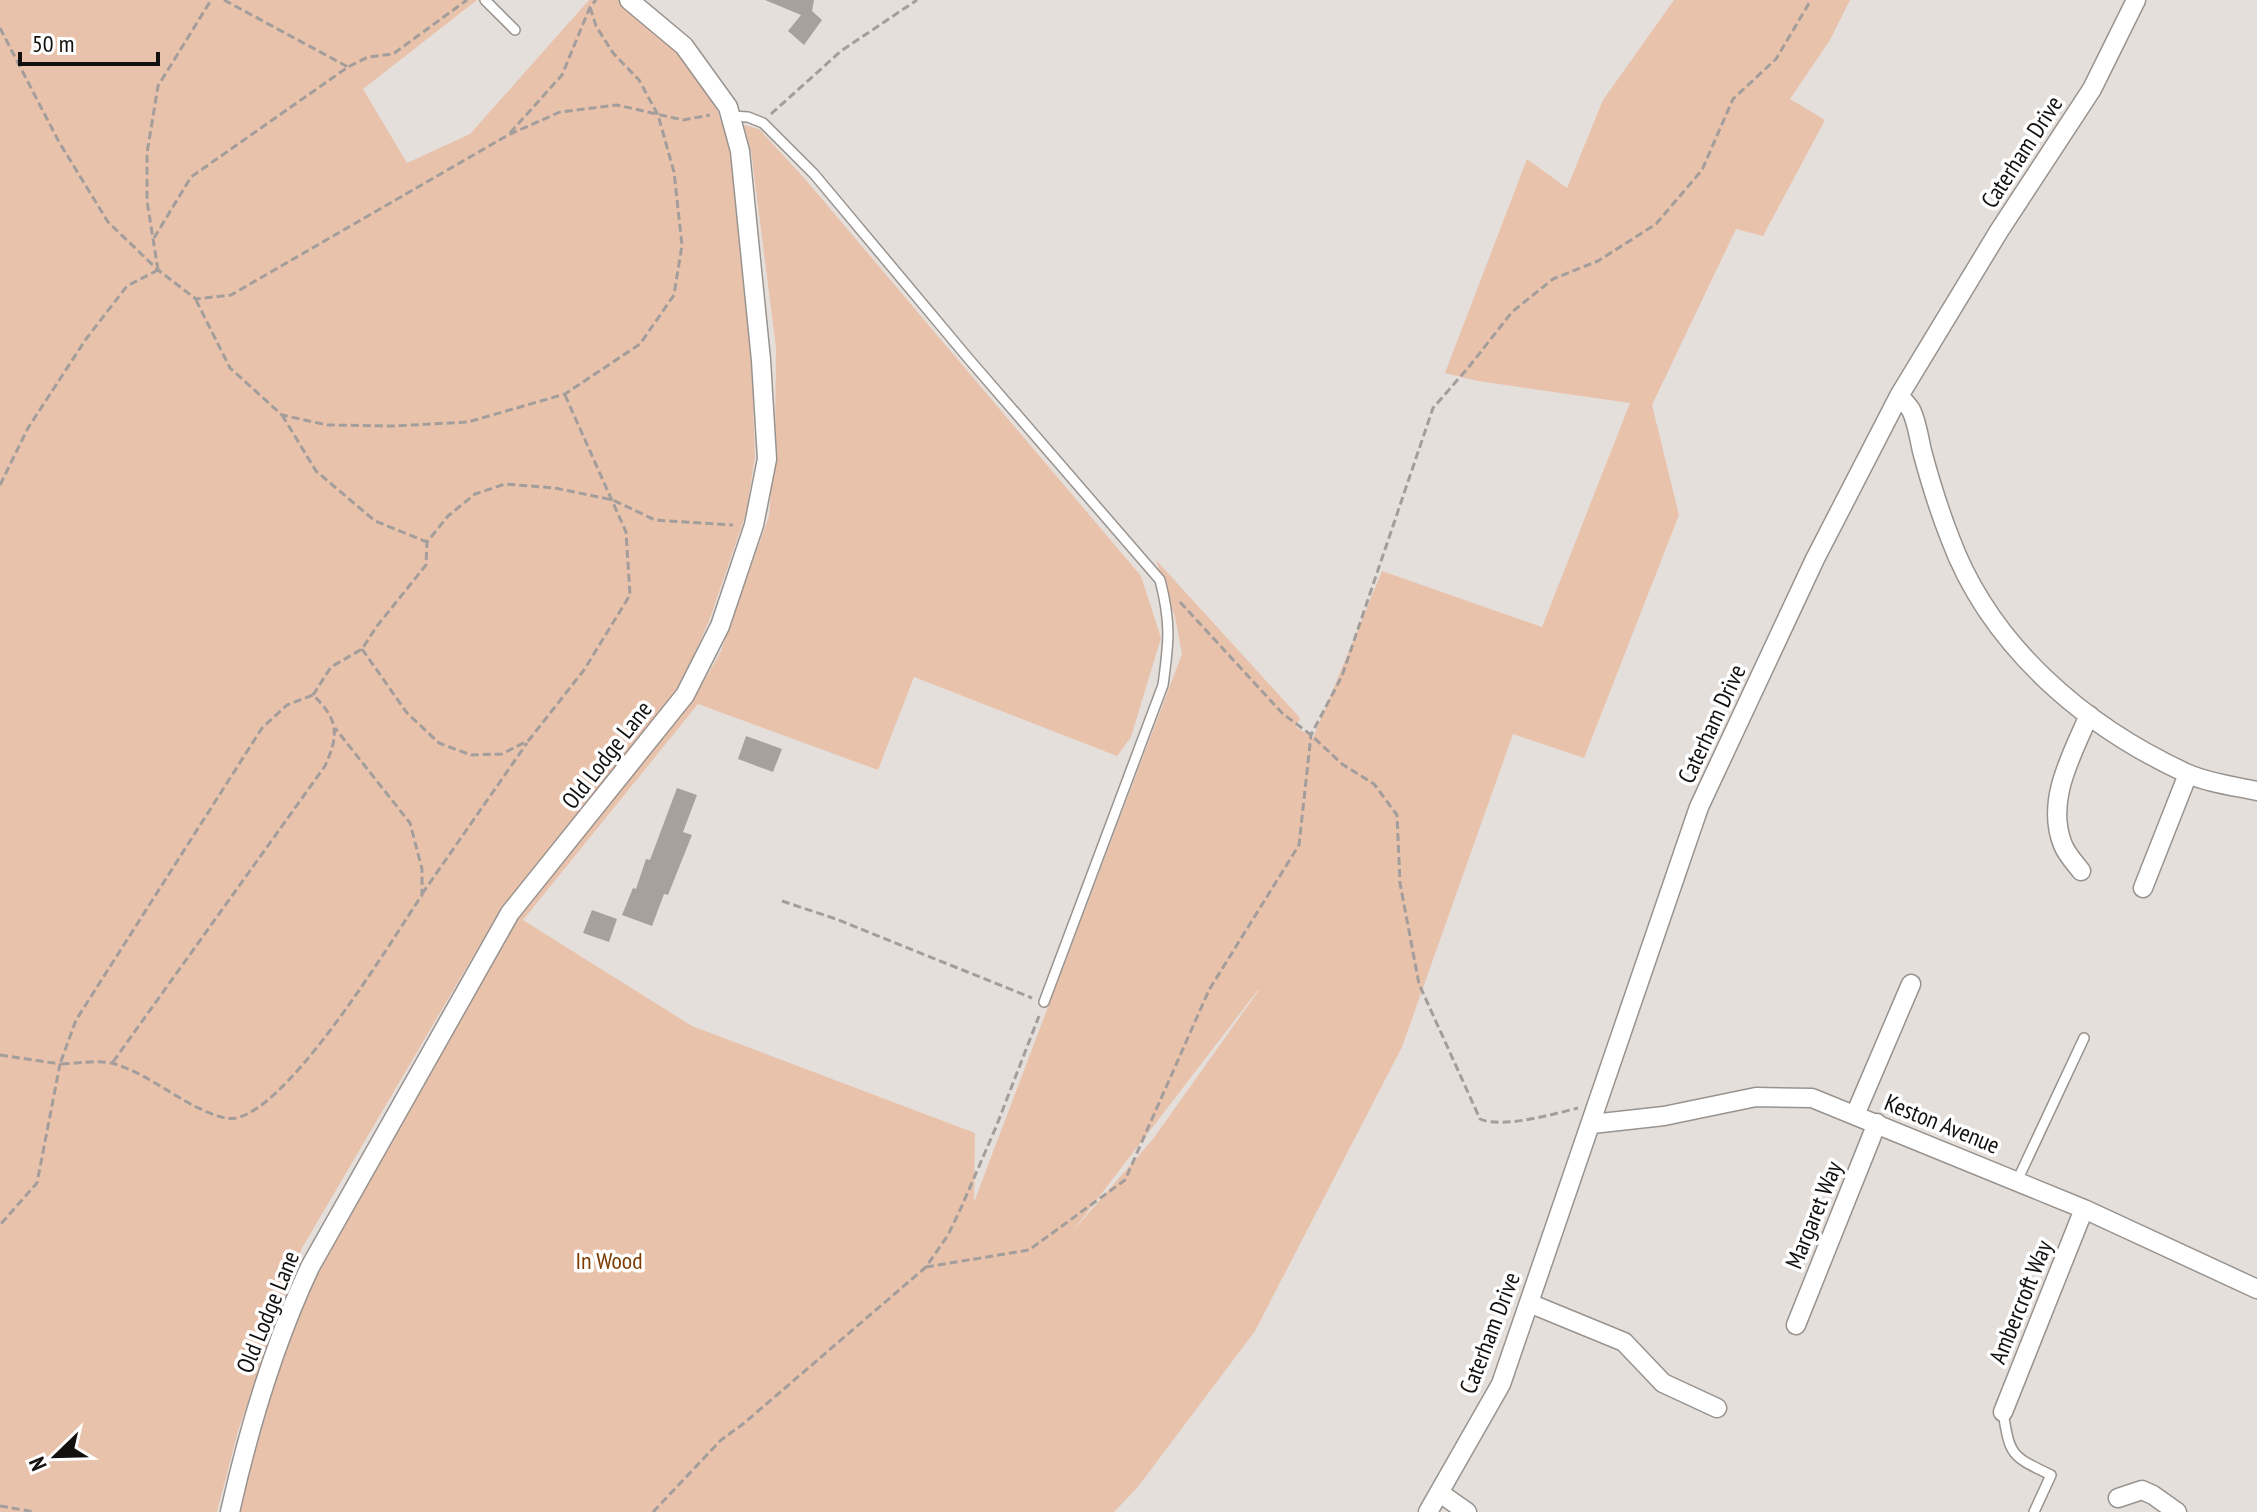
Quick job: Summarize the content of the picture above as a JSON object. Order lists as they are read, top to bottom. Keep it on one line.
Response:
{"streets":{"street":["Caterham Drive","Old Lodge Lane","Keston Avenue","Margaret Way","Ambercroft Way"]},"crossings":[["Caterham Drive","Keston Avenue"],["Keston Avenue","Margaret Way"],["Keston Avenue","Ambercroft Way"]],"parks":["In Wood"],"scale_bar":"50 m","north":"bottom left"}
